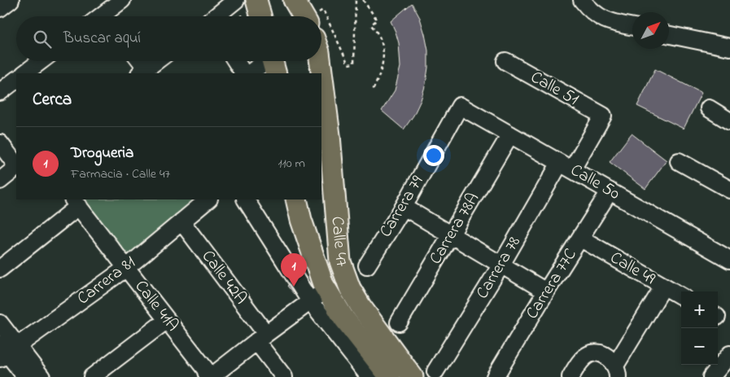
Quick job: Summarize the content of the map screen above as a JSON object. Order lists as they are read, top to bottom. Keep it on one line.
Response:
{"streets":{"main road":["Calle 47"],"street":["Calle 51","Calle 50","Carrera 79","Carrera 78A","Carrera 78","Calle 49","Calle 42A","Carrera 81","Carrera 77C","Calle 41A"]},"crossings":[["Calle 51","Carrera 78"],["Calle 50","Carrera 79"],["Calle 50","Carrera 78A"],["Calle 50","Carrera 78"],["Calle 50","Carrera 77C"],["Calle 49","Carrera 77C"],["Calle 42A","Carrera 81"],["Carrera 81","Calle 41A"]],"north":"top right","page":{"search":"Buscar aquí","heading":"Cerca","list":[{"mark":"1","name":"Drogueria","note":"Farmacia · Calle 47","value":"110 m"}],"pins":"1","map_buttons":["+","−"]}}
